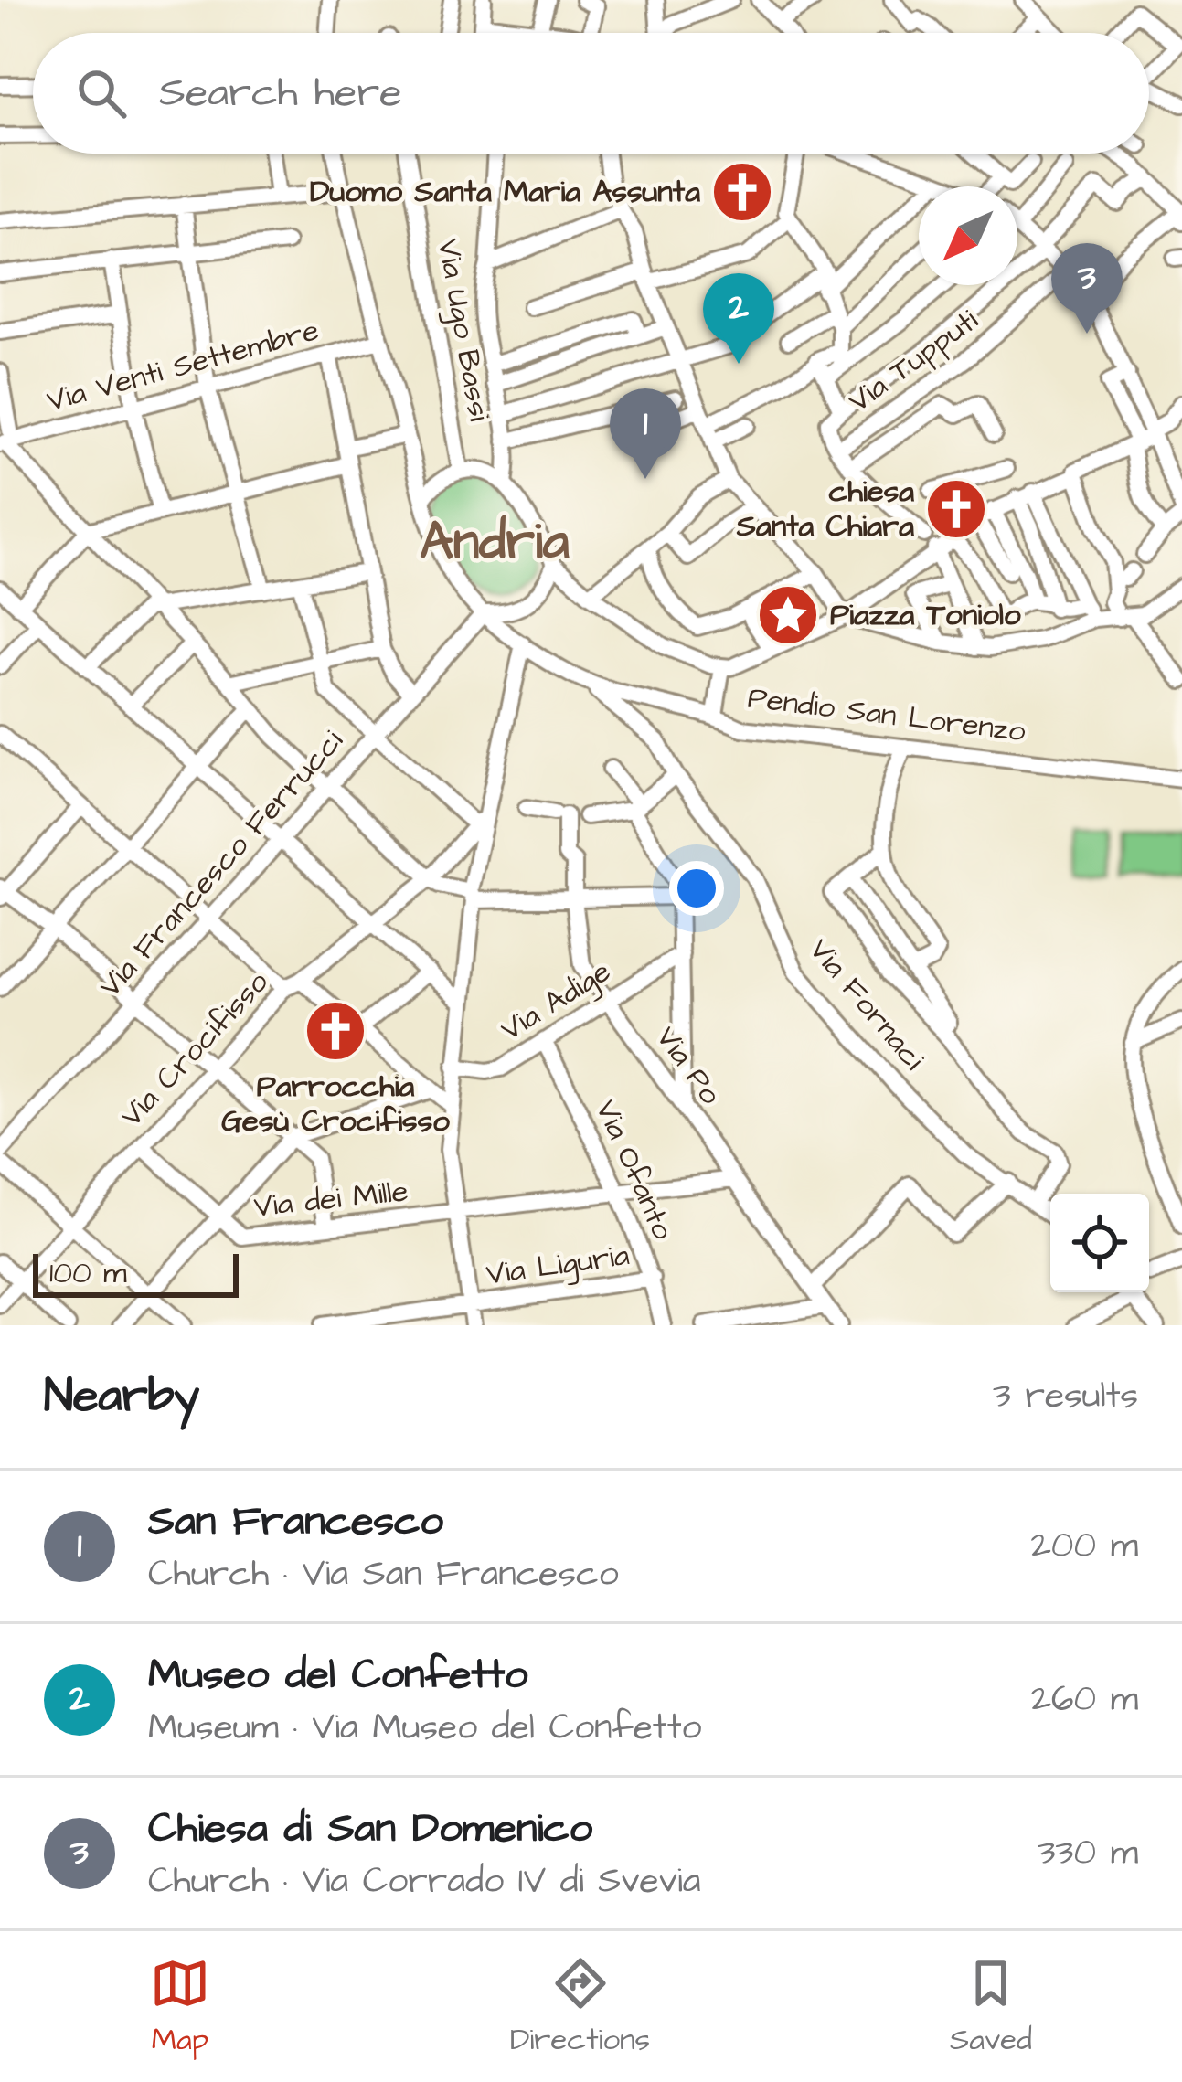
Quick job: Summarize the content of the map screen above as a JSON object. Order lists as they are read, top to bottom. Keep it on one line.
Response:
{"streets":{"street":["Via Ugo Bassi","Via Tupputi","Via Venti Settembre","Pendio San Lorenzo","Via Francesco Ferrucci","Via Adige","Via Fornaci","Via Crocifisso","Via Po","Via Ofanto","Via dei Mille","Via Liguria"]},"crossings":[["Via Ugo Bassi","Via Francesco Ferrucci"],["Pendio San Lorenzo","Via Fornaci"],["Via Adige","Via Po"],["Via Adige","Via Ofanto"],["Via Po","Via dei Mille"],["Via Ofanto","Via dei Mille"],["Via Ofanto","Via Liguria"]],"districts":["Andria"],"places":{"church":["Duomo Santa Maria Assunta","chiesa Santa Chiara","Parrocchia Gesù Crocifisso"],"place":["Piazza Toniolo"]},"scale_bar":"100 m","north":"bottom left","page":{"search":"Search here","pins":["3","2","1"],"scale":"100 m","heading":["Nearby","3 results"],"list":[{"mark":"1","name":"San Francesco","note":"Church · Via San Francesco","value":"200 m"},{"mark":"2","name":"Museo del Confetto","note":"Museum · Via Museo del Confetto","value":"260 m"},{"mark":"3","name":"Chiesa di San Domenico","note":"Church · Via Corrado IV di Svevia","value":"330 m"}],"nav":["Map","Directions","Saved"]}}
